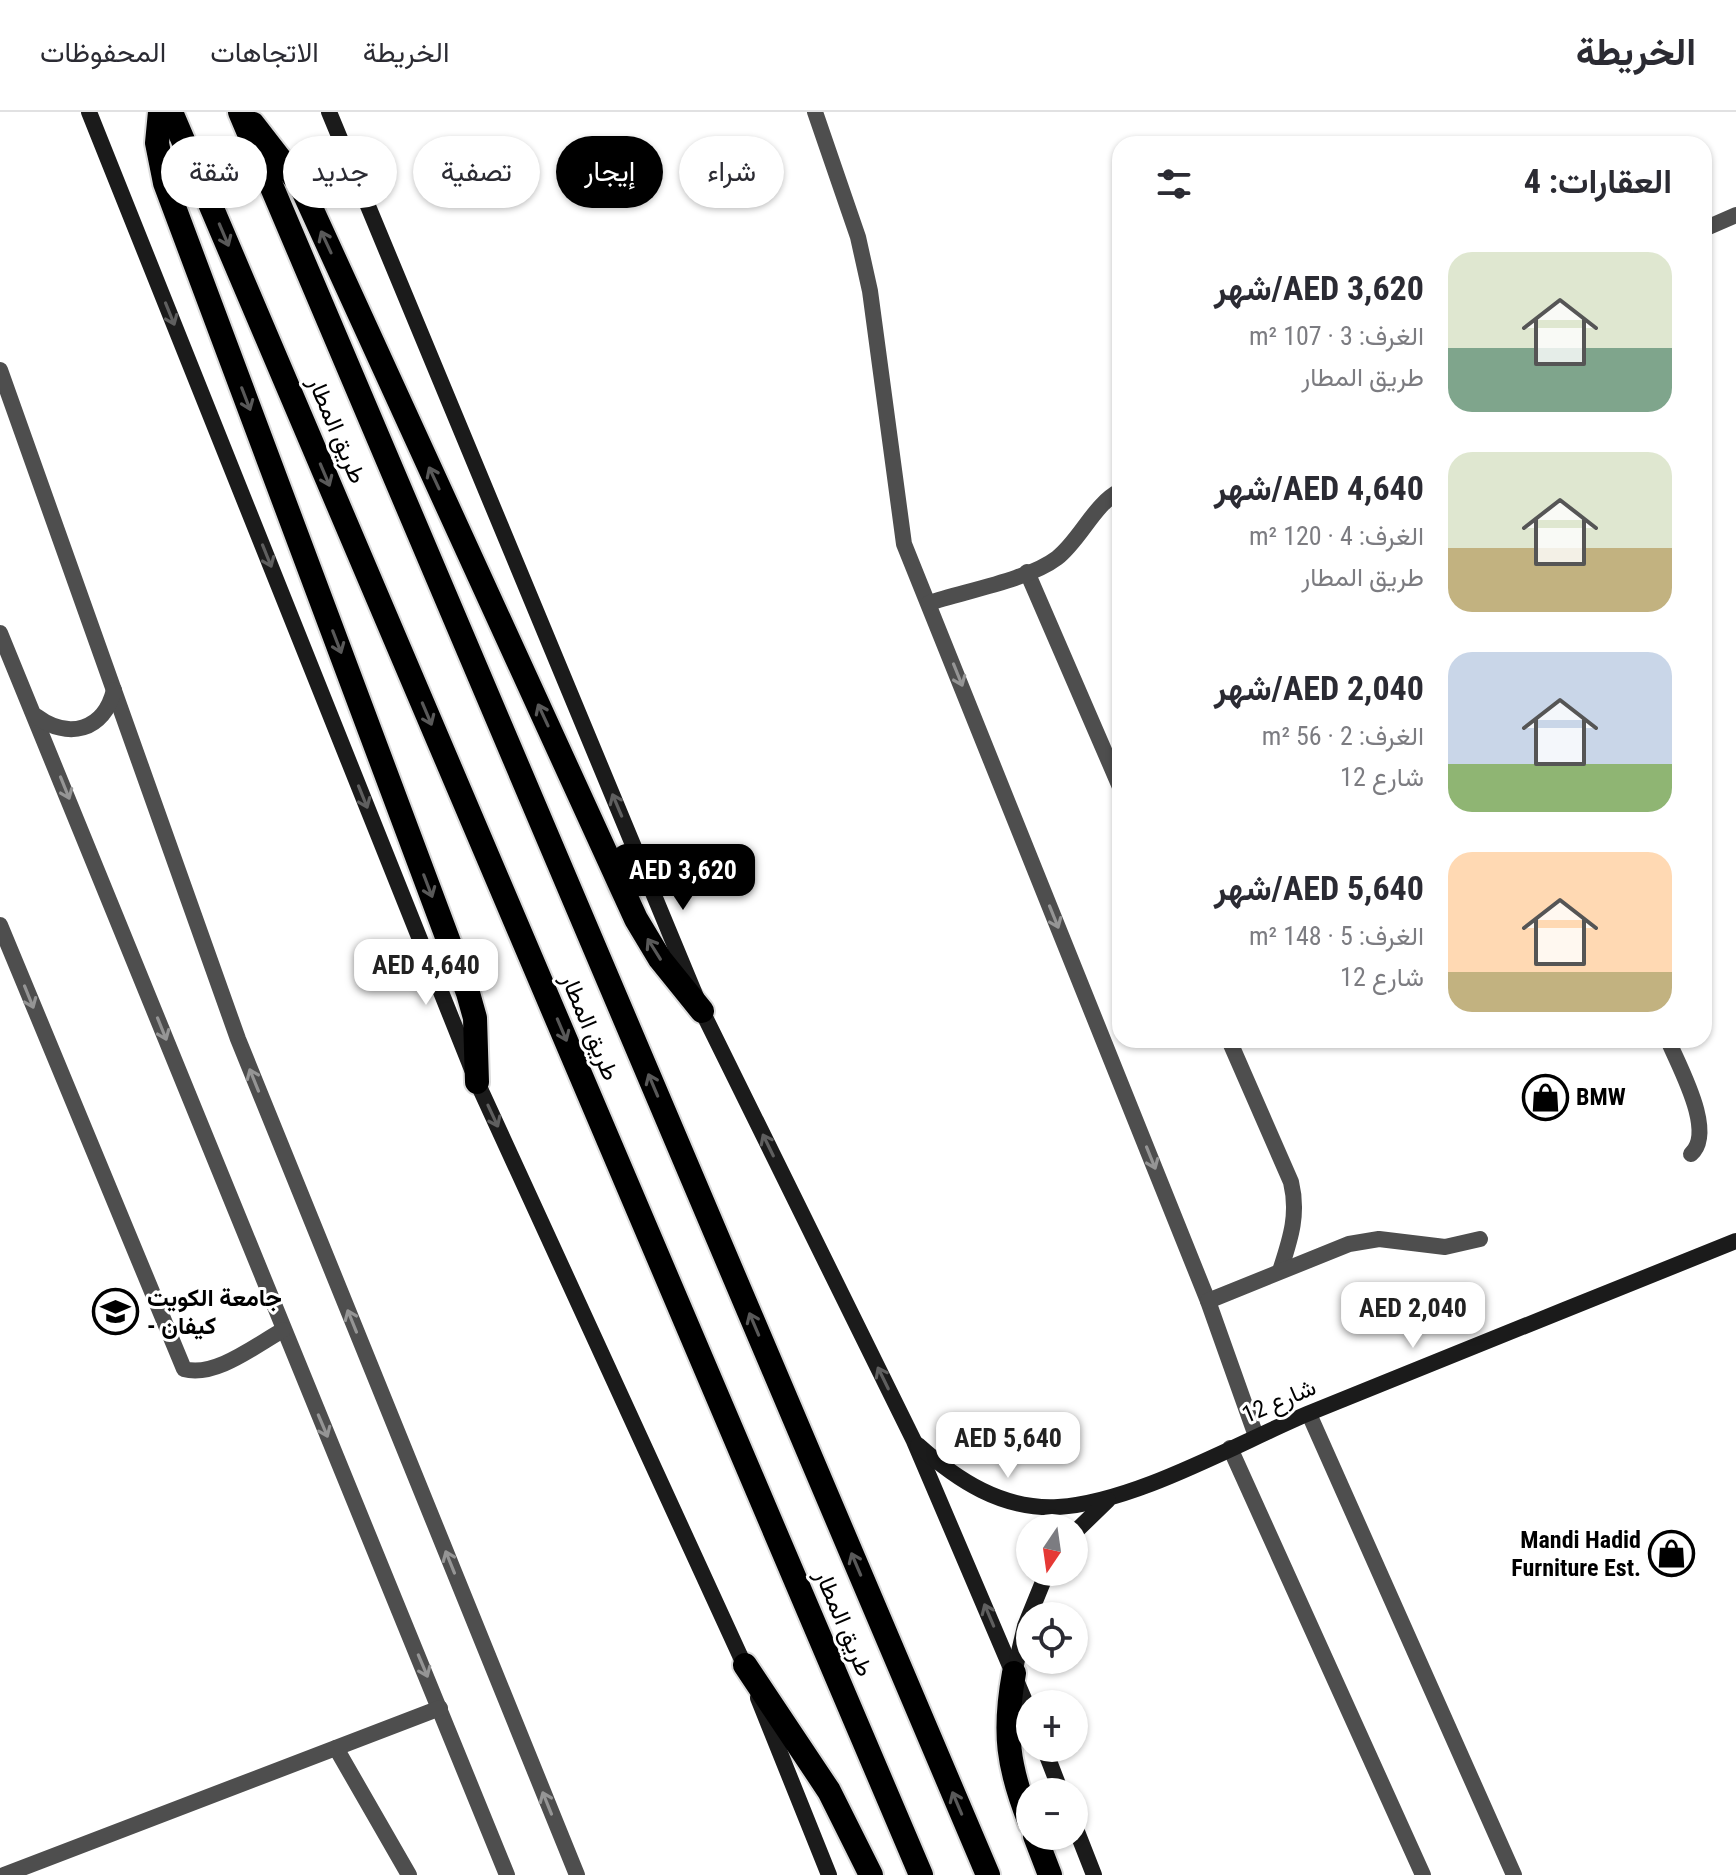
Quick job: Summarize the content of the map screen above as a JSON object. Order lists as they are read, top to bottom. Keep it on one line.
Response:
{"streets":{"highway":["طريق المطار"],"main road":["شارع 12"]},"places":{"shop":["BMW","Mandi Hadid Furniture Est."],"school or university":["جامعة الكويت - كيفان"]},"north":"bottom","page":{"header":"الخريطة","nav":["الخريطة","الاتجاهات","المحفوظات"],"chip":["شراء","إيجار","تصفية","جديد","شقة"],"heading":"العقارات: 4","list":[{"name":"AED 3,620/شهر","note":"الغرف: 3 · 107 m² · طريق المطار"},{"name":"AED 4,640/شهر","note":"الغرف: 4 · 120 m² · طريق المطار"},{"name":"AED 2,040/شهر","note":"الغرف: 2 · 56 m² · شارع 12"},{"name":"AED 5,640/شهر","note":"الغرف: 5 · 148 m² · شارع 12"}],"price":["AED 3,620","AED 4,640","AED 2,040","AED 5,640"],"map_buttons":["+","−"]}}
